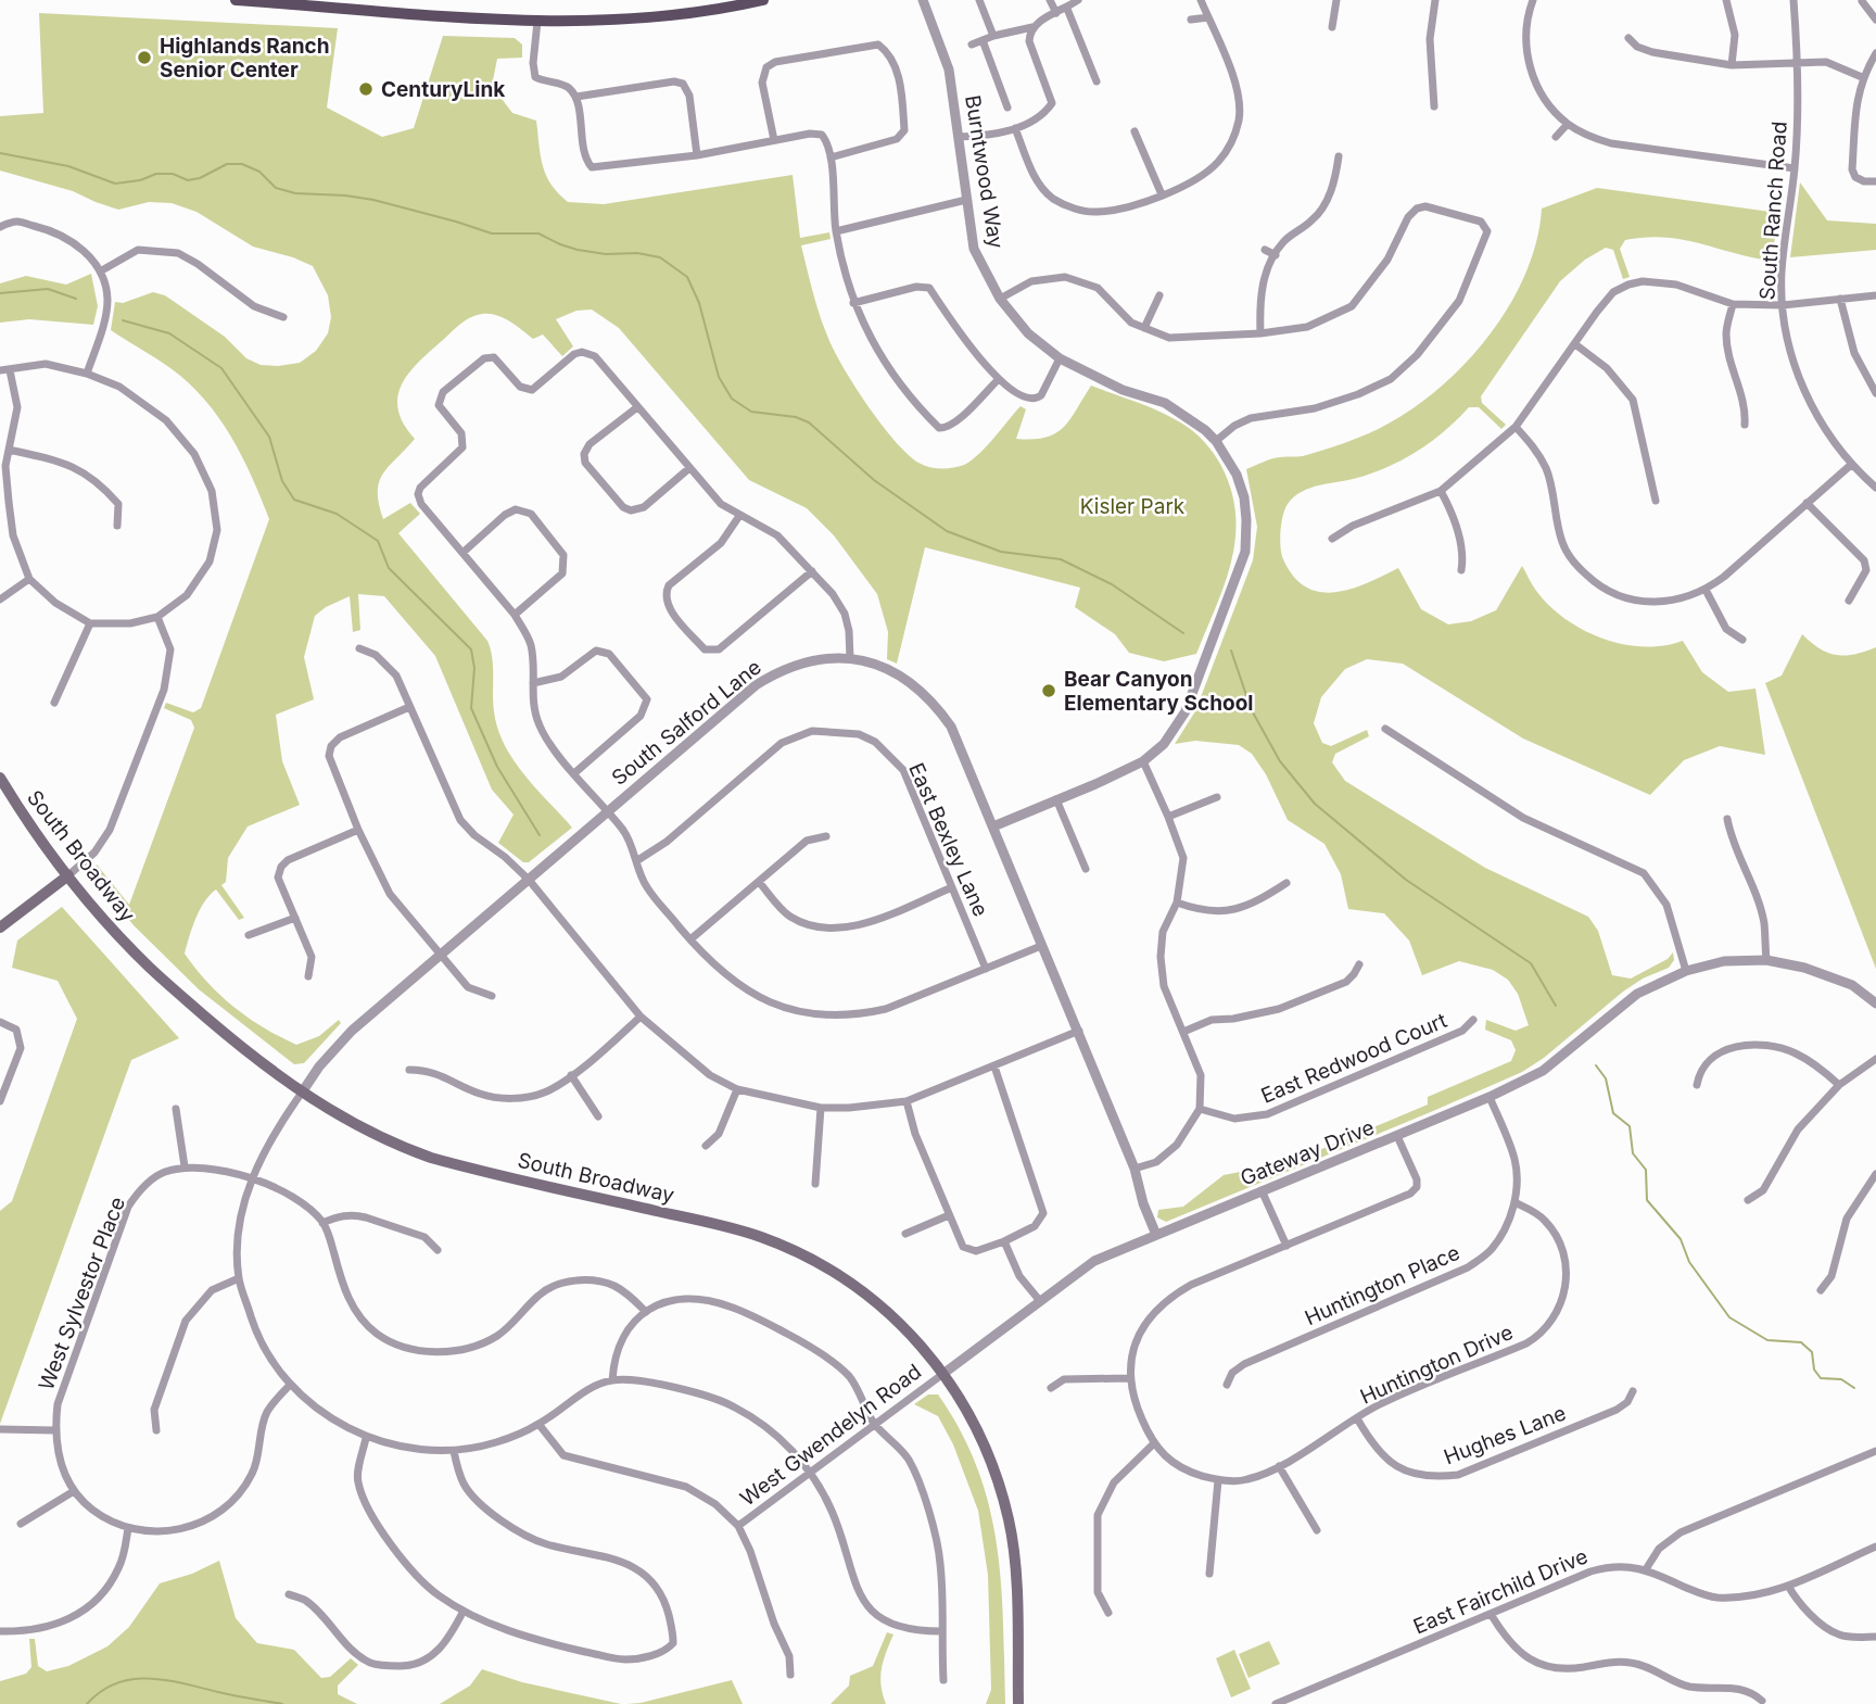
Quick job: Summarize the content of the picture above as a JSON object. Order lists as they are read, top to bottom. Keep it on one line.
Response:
{"streets":{"main road":["South Broadway"],"street":["Burntwood Way","South Ranch Road","South Salford Lane","East Bexley Lane","East Redwood Court","Gateway Drive","Huntington Place","West Sylvestor Place","Huntington Drive","West Gwendelyn Road","Hughes Lane","East Fairchild Drive"]},"crossings":[["Burntwood Way","South Salford Lane"],["South Salford Lane","South Broadway"],["South Salford Lane","Gateway Drive"],["South Broadway","Gateway Drive"],["South Broadway","West Gwendelyn Road"],["Gateway Drive","Huntington Place"],["Gateway Drive","Huntington Drive"],["Gateway Drive","West Gwendelyn Road"],["Huntington Place","Huntington Drive"],["Huntington Drive","Hughes Lane"]],"parks":["Kisler Park"],"places":["Highlands Ranch Senior Center","CenturyLink","Bear Canyon Elementary School"]}
